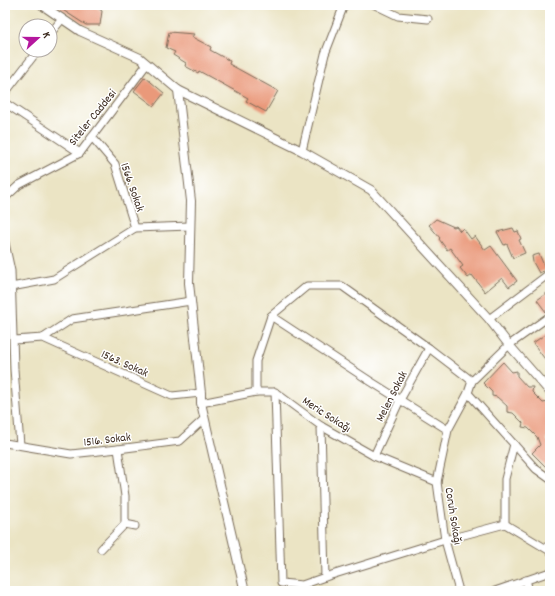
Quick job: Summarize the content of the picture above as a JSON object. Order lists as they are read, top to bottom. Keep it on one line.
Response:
{"streets":{"street":["Siteler Caddesi","1566. Sokak","1563. Sokak","Melen Sokak","Meric Sokağı","1516. Sokak","Coruh Sokağı"]},"crossings":[["Siteler Caddesi","1566. Sokak"],["Melen Sokak","Meric Sokağı"],["Meric Sokağı","Coruh Sokağı"]],"north":"right"}
